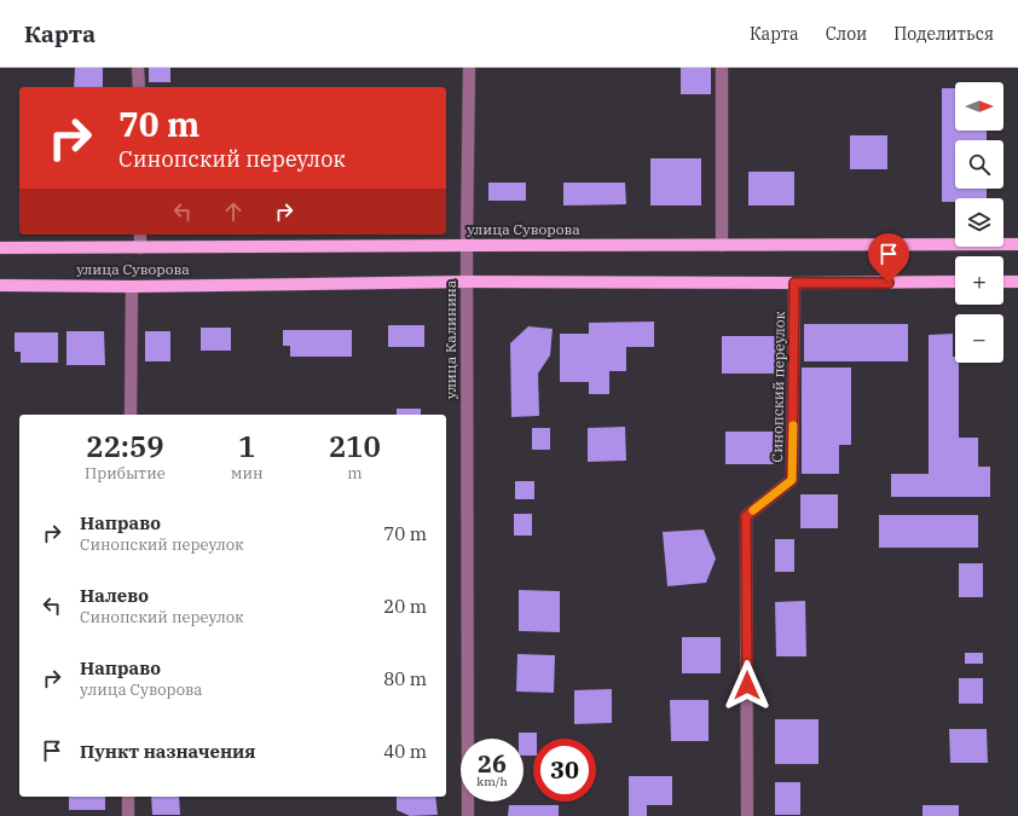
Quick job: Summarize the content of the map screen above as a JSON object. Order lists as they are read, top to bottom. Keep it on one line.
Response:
{"streets":{"main road":["улица Суворова"],"street":["улица Калинина","Синопский переулок"]},"crossings":[["улица Суворова","улица Калинина"],["улица Суворова","Синопский переулок"]],"north":"right","page":{"header":"Карта","nav":["Карта","Слои","Поделиться"],"map_buttons":["+","−"],"turn":["70 m","Синопский переулок"],"eta":["22:59","Прибытие","1","мин","210","m"],"list":[{"name":"Направо","note":"Синопский переулок","value":"70 m"},{"name":"Налево","note":"Синопский переулок","value":"20 m"},{"name":"Направо","note":"улица Суворова","value":"80 m"},{"name":"Пункт назначения","value":"40 m"}],"speed":"26 km/h","limit":"30"}}
